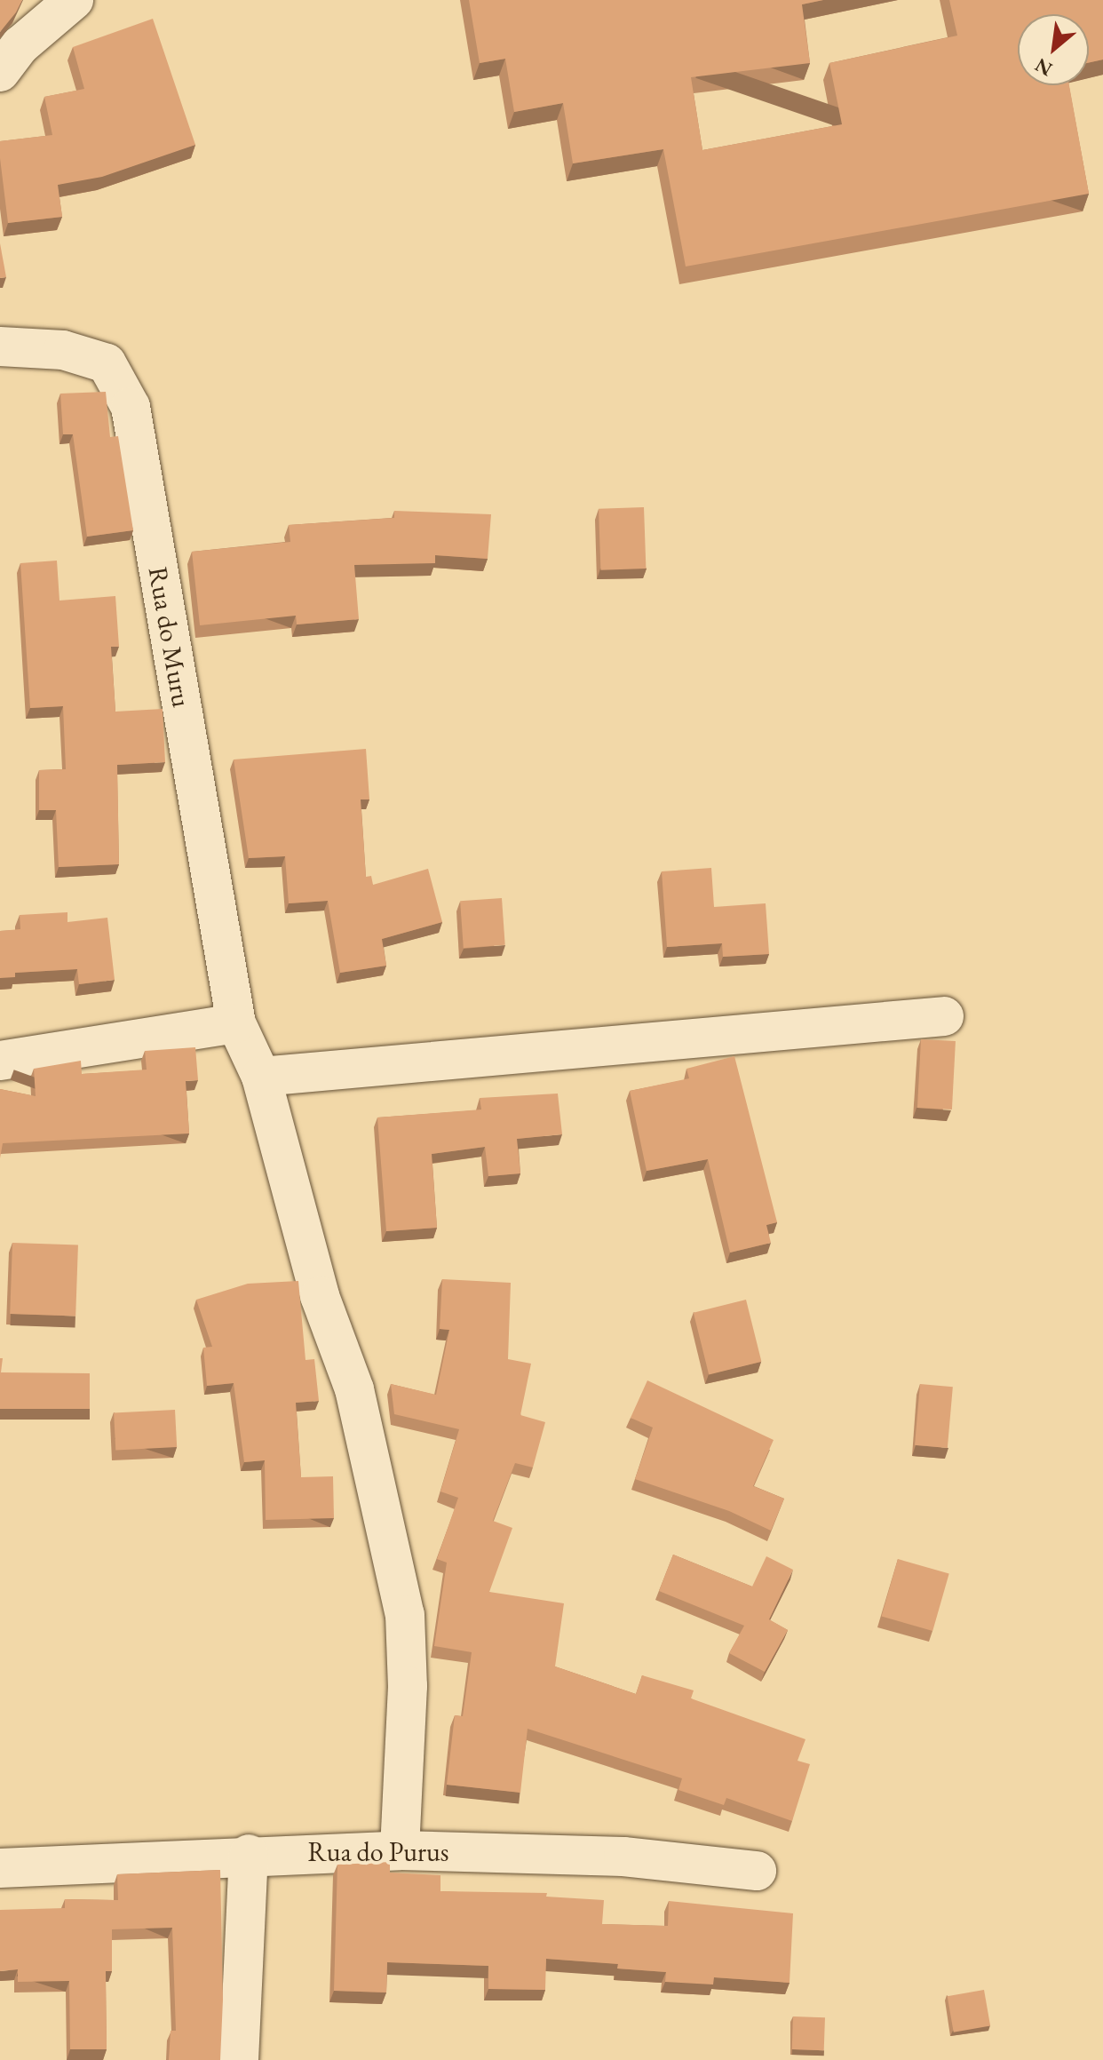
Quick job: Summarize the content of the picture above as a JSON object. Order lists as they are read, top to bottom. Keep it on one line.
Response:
{"streets":{"street":["Rua do Muru","Rua do Purus"]},"crossings":[["Rua do Muru","Rua do Purus"]],"north":"bottom left"}
